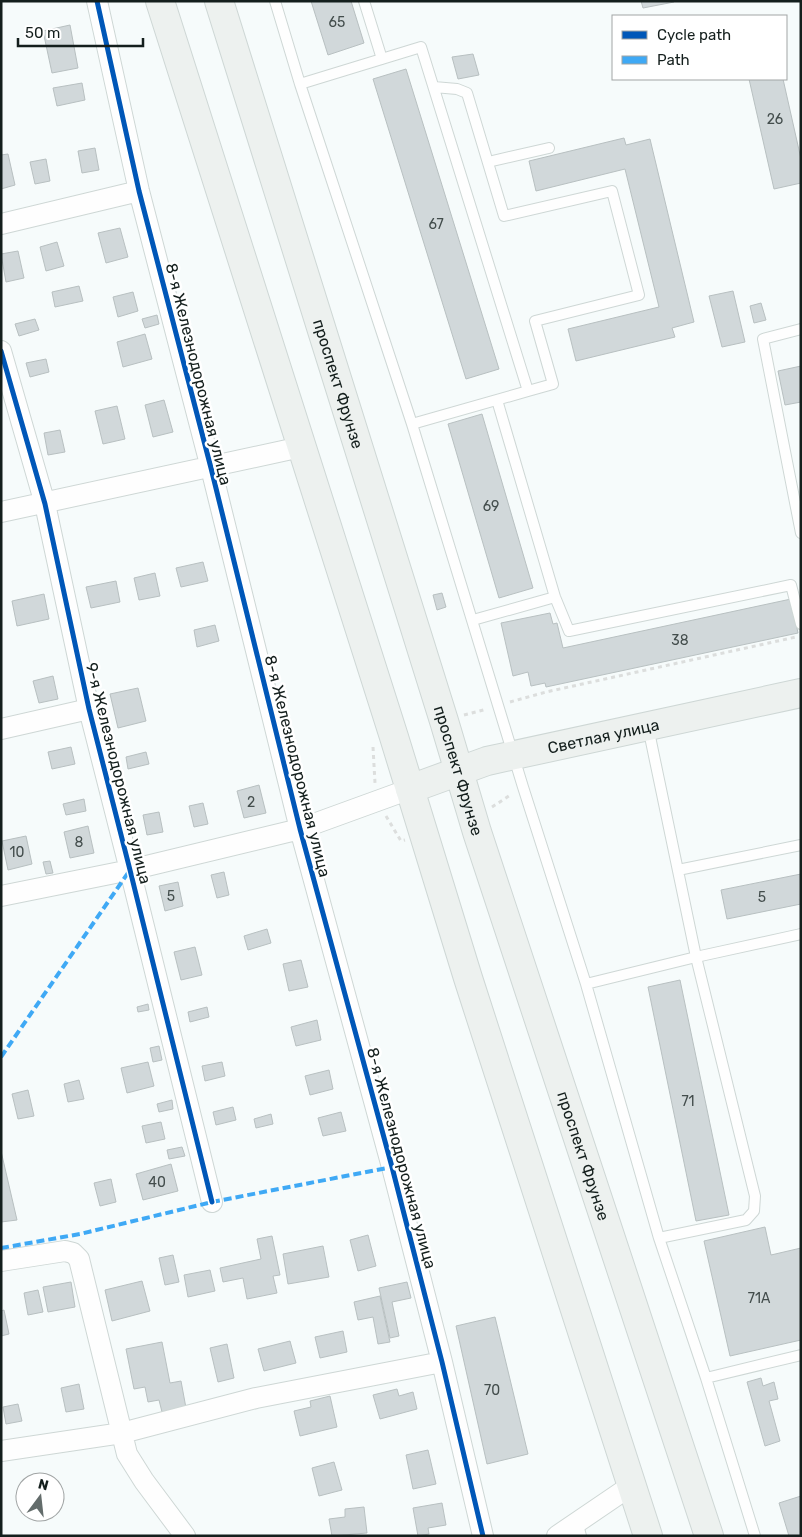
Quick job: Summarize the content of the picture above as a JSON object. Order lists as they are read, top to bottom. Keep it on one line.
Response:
{"streets":{"main road":["проспект Фрунзе","Светлая улица"],"street":["8-я Железнодорожная улица","9-я Железнодорожная улица"]},"crossings":[["проспект Фрунзе","Светлая улица"]],"house_numbers":["65","26","67","69","38","2","8","10","5","5","71","40","71А","70"],"legend":["Cycle path","Path"],"scale_bar":"50 m","north":"top"}
